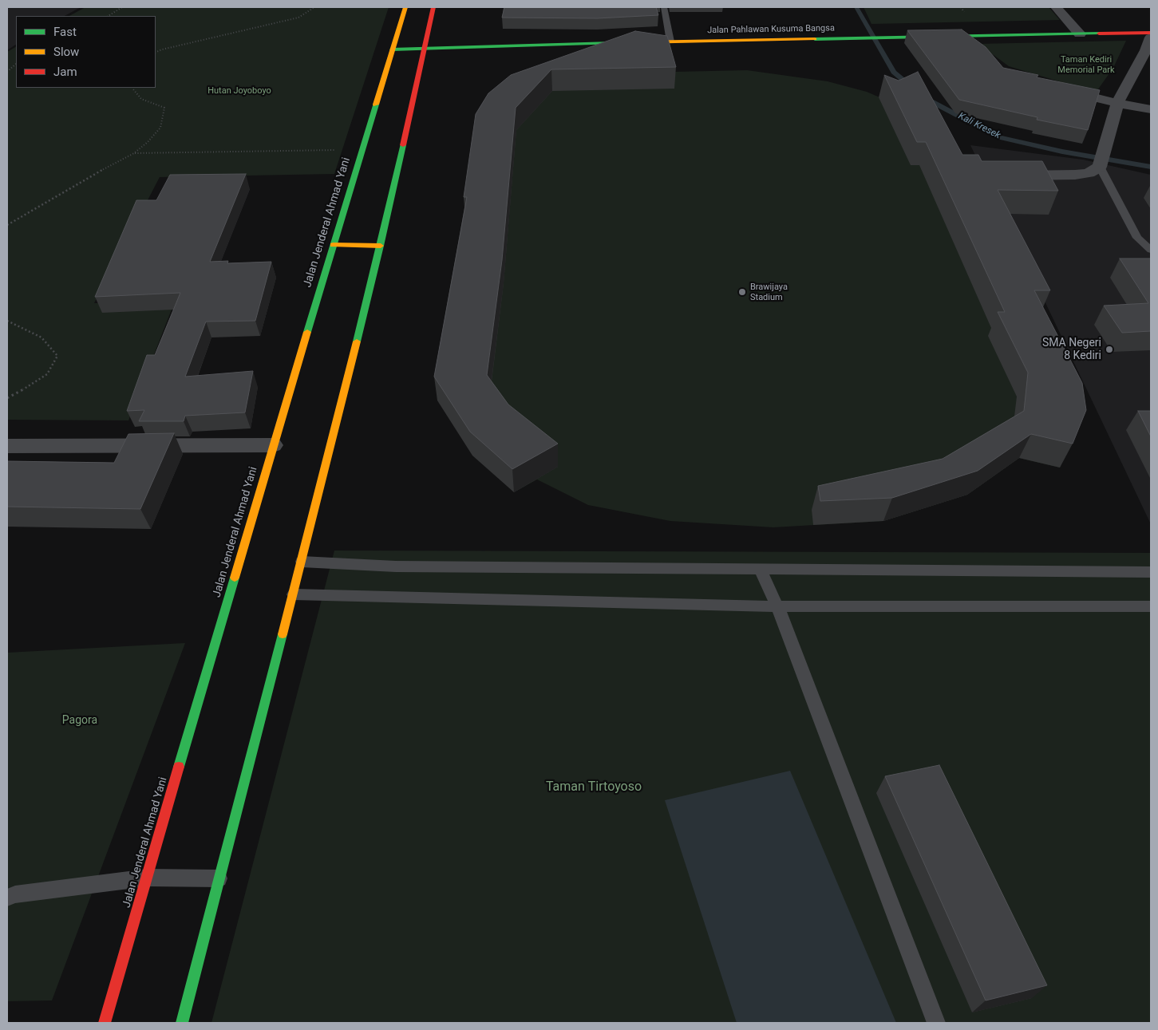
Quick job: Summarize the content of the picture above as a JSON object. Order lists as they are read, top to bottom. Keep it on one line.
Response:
{"streets":{"main road":["Jalan Pahlawan Kusuma Bangsa","Jalan Jenderal Ahmad Yani"]},"crossings":[["Jalan Pahlawan Kusuma Bangsa","Jalan Jenderal Ahmad Yani"]],"water":["Kali Kresek"],"parks":["Taman Kediri Memorial Park","Hutan Joyoboyo","Pagora","Taman Tirtoyoso"],"places":["Brawijaya Stadium","SMA Negeri 8 Kediri"],"legend":["Fast","Slow","Jam"]}
